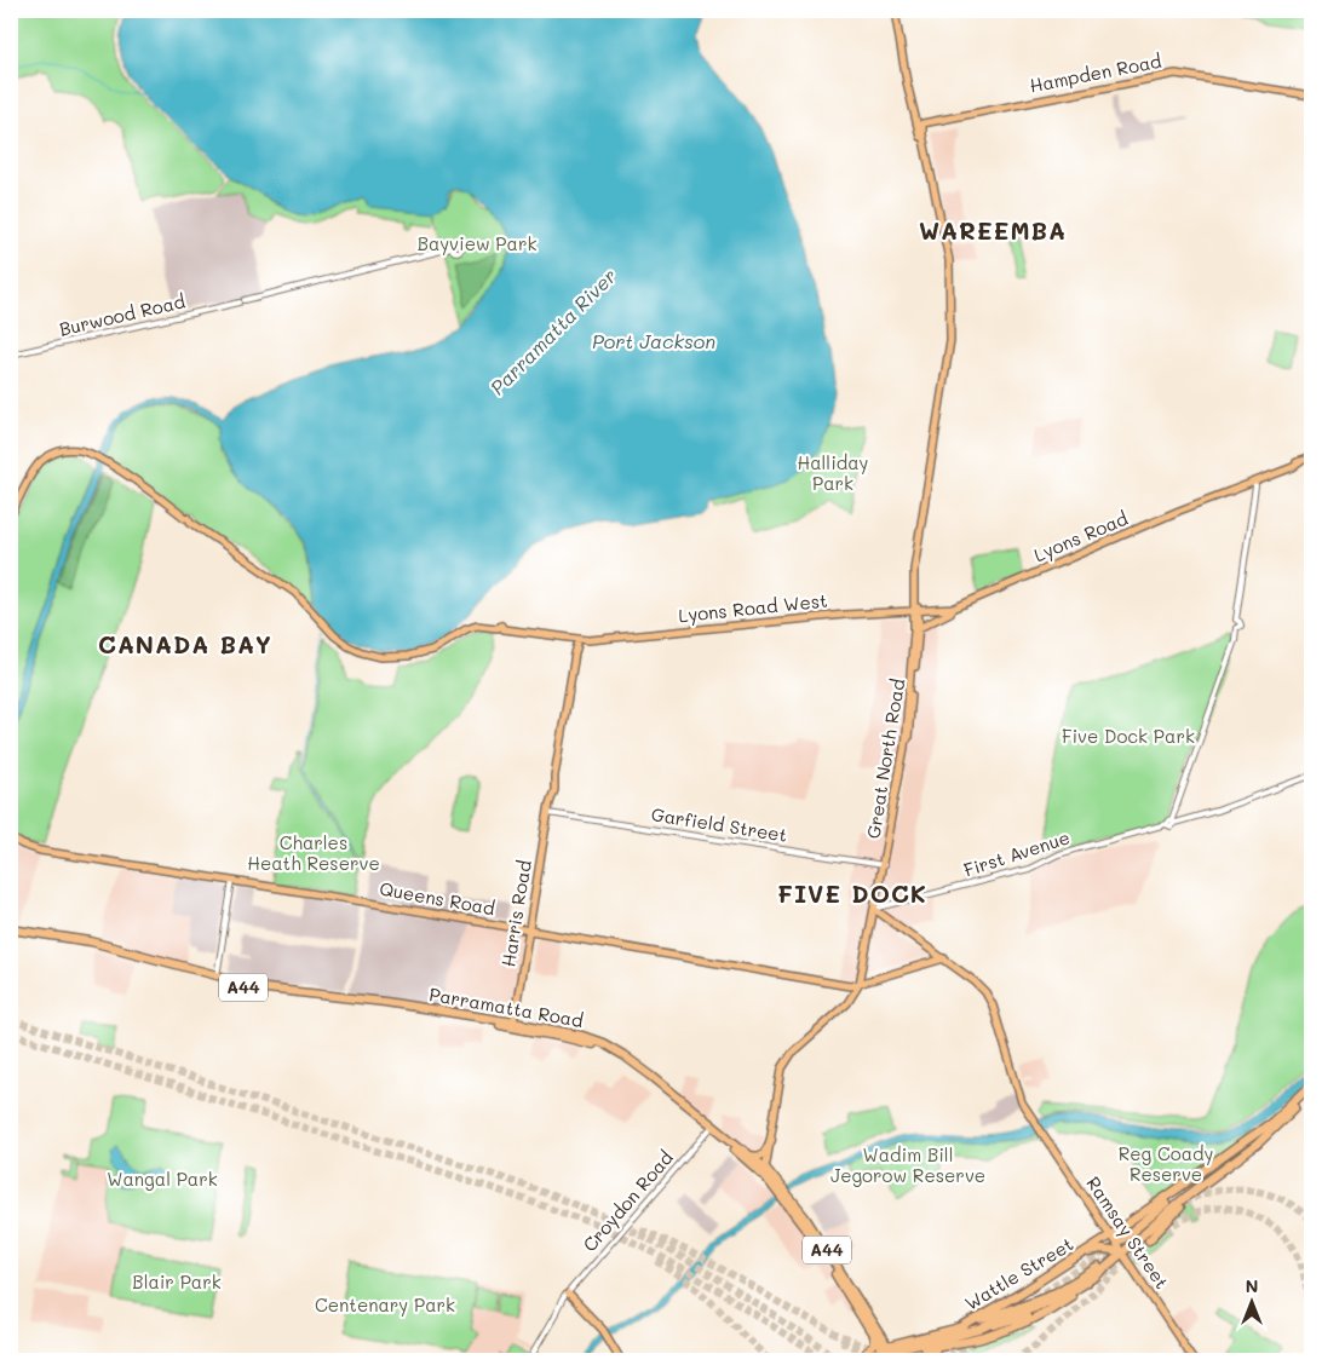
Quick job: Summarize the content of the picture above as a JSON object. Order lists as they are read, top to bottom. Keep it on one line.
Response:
{"streets":{"highway":["A44","Parramatta Road","Wattle Street"],"main road":["Hampden Road","Lyons Road","Lyons Road West","Great North Road","Queens Road","Harris Road","Ramsay Street"],"street":["Burwood Road","Garfield Street","First Avenue","Croydon Road"]},"crossings":[["Hampden Road","Great North Road"],["Lyons Road","Lyons Road West"],["Lyons Road","Great North Road"],["Lyons Road West","Great North Road"],["Lyons Road West","Harris Road"],["Great North Road","Garfield Street"],["Great North Road","First Avenue"],["Great North Road","Queens Road"],["Great North Road","Parramatta Road"],["Great North Road","Ramsay Street"],["Garfield Street","Harris Road"],["First Avenue","Ramsay Street"],["Queens Road","Harris Road"],["Queens Road","Ramsay Street"],["Harris Road","Parramatta Road"],["Parramatta Road","Croydon Road"],["Parramatta Road","Wattle Street"],["Ramsay Street","Wattle Street"]],"districts":["WAREEMBA","CANADA BAY","FIVE DOCK"],"water":["Parramatta River","Port Jackson"],"parks":["Bayview Park","Halliday Park","Five Dock Park","Charles Heath Reserve","Reg Coady Reserve","Wadim Bill Jegorow Reserve","Wangal Park","Blair Park","Centenary Park"],"north":"top"}
